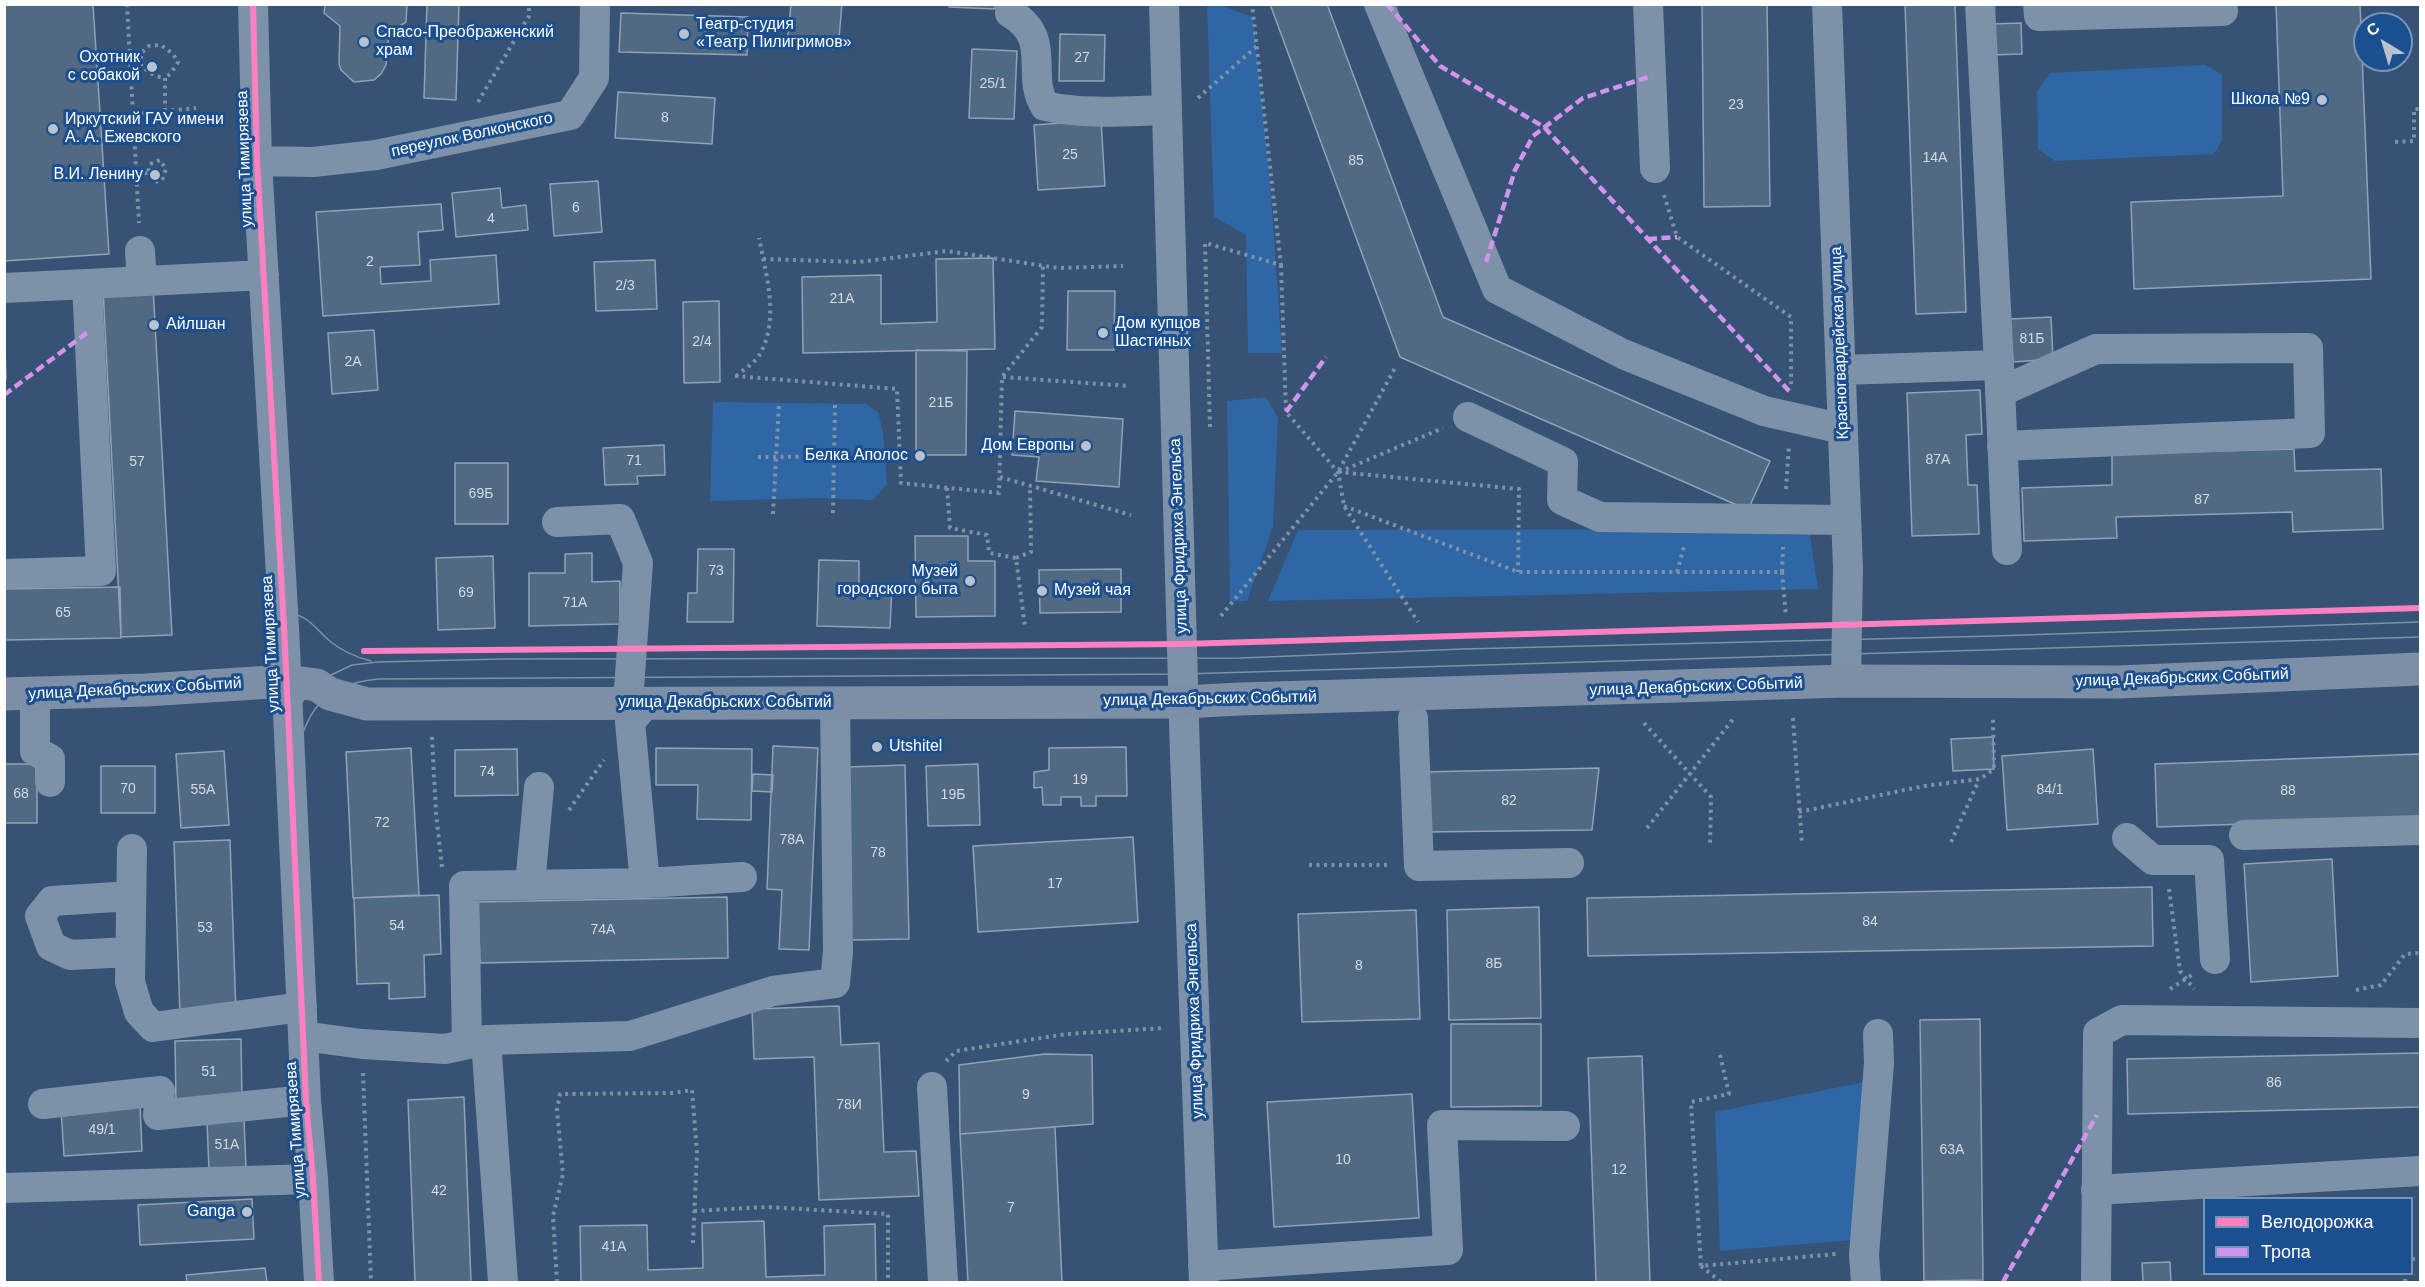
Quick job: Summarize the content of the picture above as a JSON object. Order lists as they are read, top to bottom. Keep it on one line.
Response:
{"streets":{"main road":["улица Декабрьских Событий"],"street":["переулок Волконского","улица Тимирязева","Красногвардейская улица","улица Фридриха Энгельса"]},"crossings":[["переулок Волконского","улица Тимирязева"],["улица Тимирязева","улица Декабрьских Событий"],["Красногвардейская улица","улица Декабрьских Событий"],["улица Фридриха Энгельса","улица Декабрьских Событий"]],"places":["Театр-студия «Театр Пилигримов»","Спасо-Преображенский храм","Охотник с собакой","Школа №9","Иркутский ГАУ имени А. А. Ежевского","В.И. Ленину","Айлшан","Дом купцов Шастиных","Дом Европы","Белка Аполос","Музей городского быта","Музей чая","Utshitel","Ganga"],"house_numbers":["27","25/1","23","8","25","14А","85","6","4","2","2/3","21А","81Б","2/4","2А","21Б","87А","71","57","69Б","87","73","69","71А","65","74","19","70","55А","84/1","88","68","19Б","82","72","78А","78","17","84","54","53","74А","8Б","8","51","86","9","78И","49/1","51А","63А","10","12","42","7","41А"],"legend":["Велодорожка","Тропа"],"north":"top left"}
